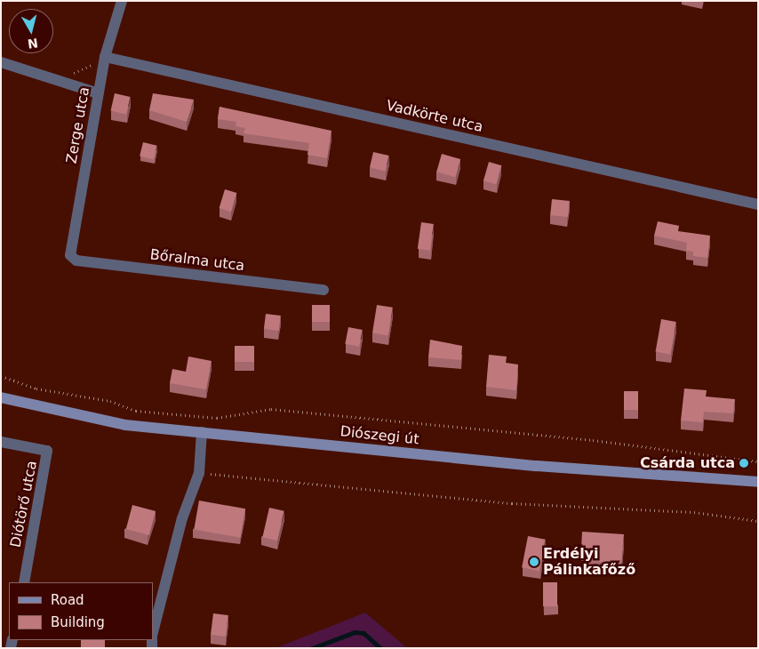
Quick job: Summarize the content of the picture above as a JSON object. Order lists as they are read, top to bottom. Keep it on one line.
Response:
{"streets":{"main road":["Diószegi út"],"street":["Vadkörte utca","Zerge utca","Bőralma utca","Diótörő utca"]},"crossings":[["Vadkörte utca","Zerge utca"],["Zerge utca","Bőralma utca"]],"places":["Csárda utca","Erdélyi Pálinkafőző"],"legend":["Road","Building"],"north":"bottom"}
